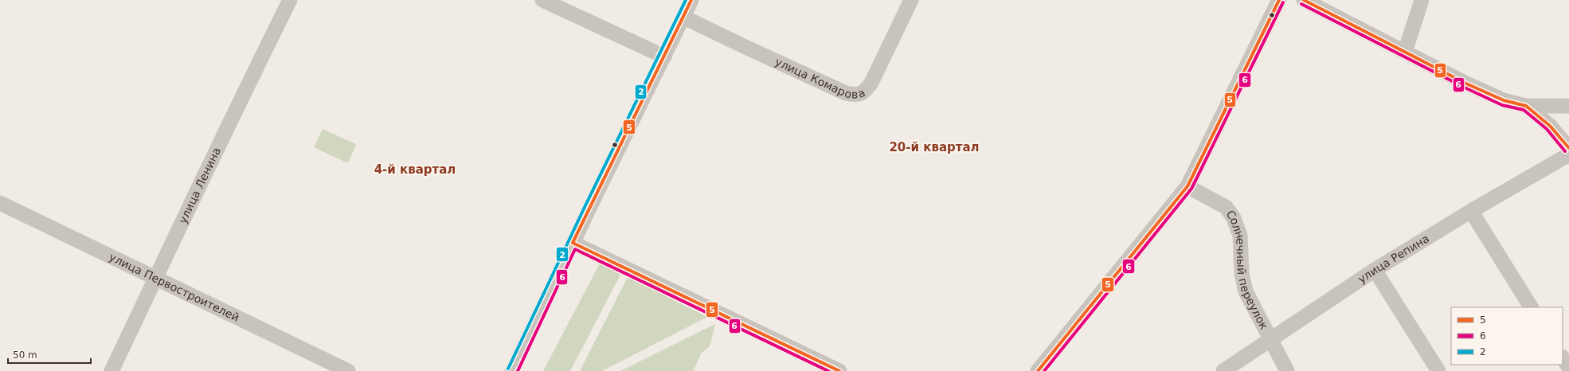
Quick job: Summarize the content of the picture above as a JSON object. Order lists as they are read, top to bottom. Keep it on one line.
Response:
{"streets":{"street":["улица Комарова","улица Ленина","улица Репина","Солнечный переулок","улица Первостроителей"]},"crossings":[["улица Ленина","улица Первостроителей"],["улица Репина","Солнечный переулок"]],"districts":["20-й квартал","4-й квартал"],"lines":["transit line 5","transit line 2","transit line 6"],"legend":["5","6","2"],"scale_bar":"50 m"}
